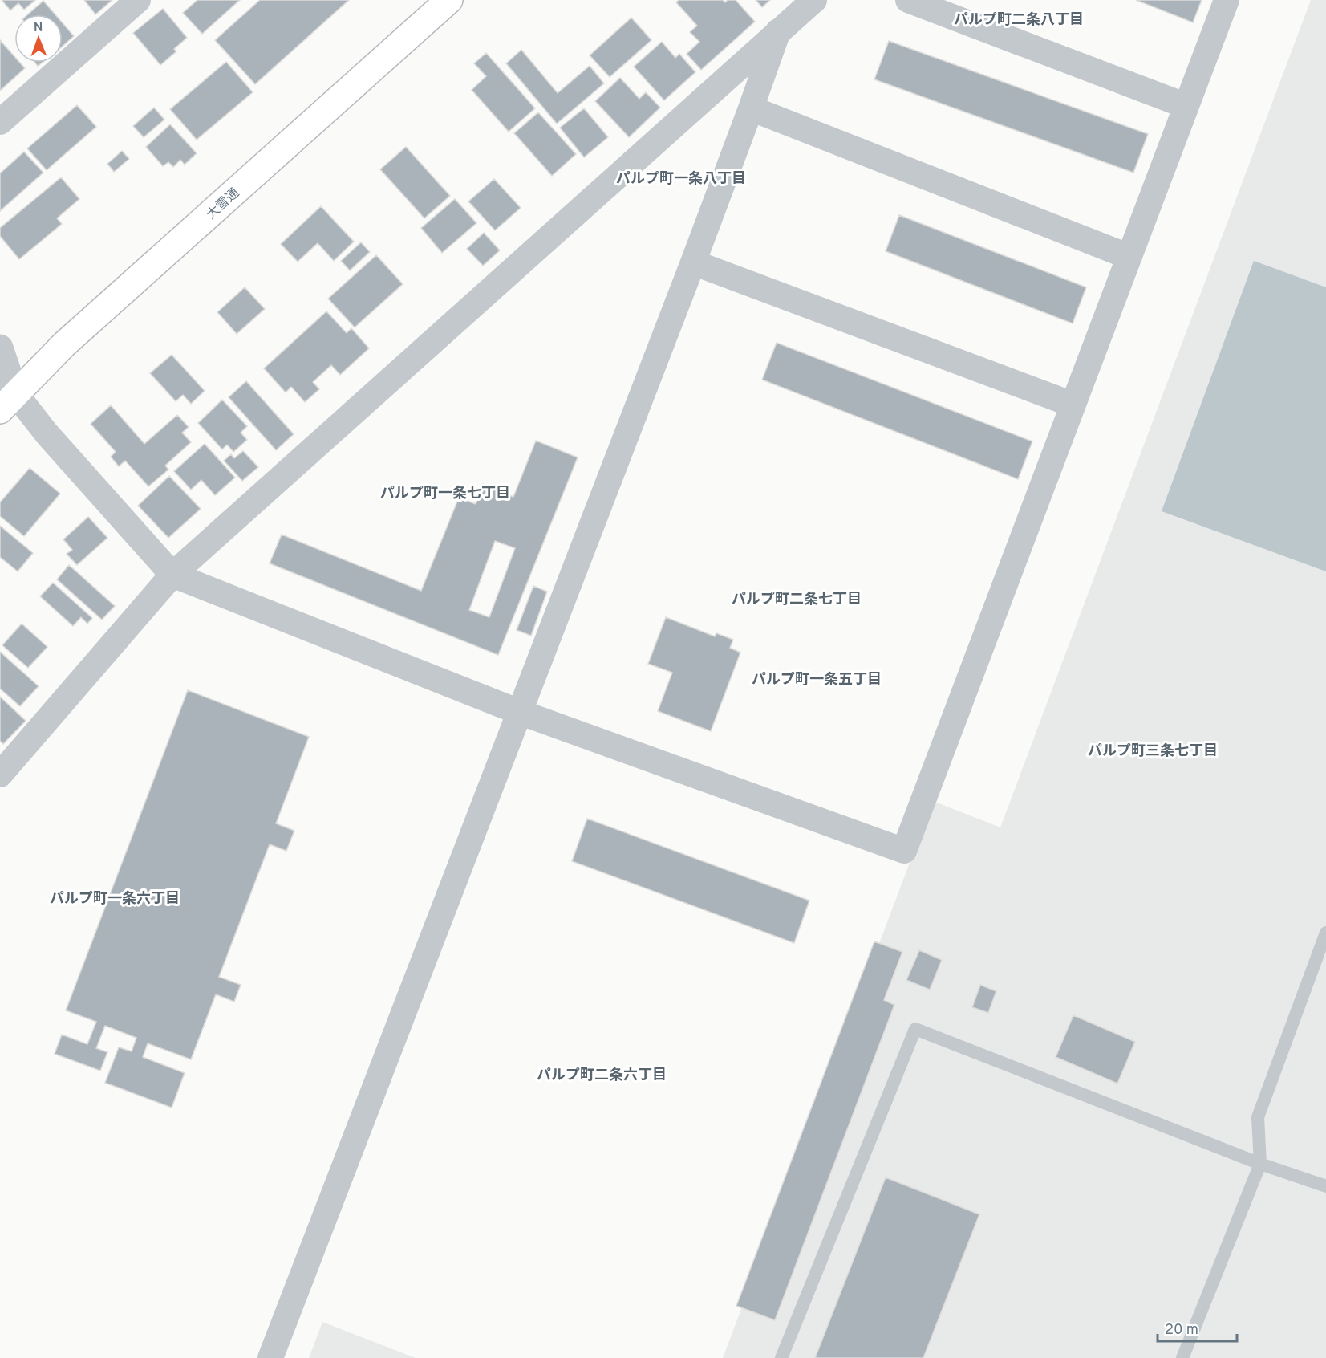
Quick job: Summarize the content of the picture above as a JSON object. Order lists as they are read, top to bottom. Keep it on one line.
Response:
{"streets":{"highway":["大雪通"]},"districts":["パルプ町二条八丁目","パルプ町一条八丁目","パルプ町一条七丁目","パルプ町二条七丁目","パルプ町一条五丁目","パルプ町三条七丁目","パルプ町一条六丁目","パルプ町二条六丁目"],"scale_bar":"20 m","north":"top"}
